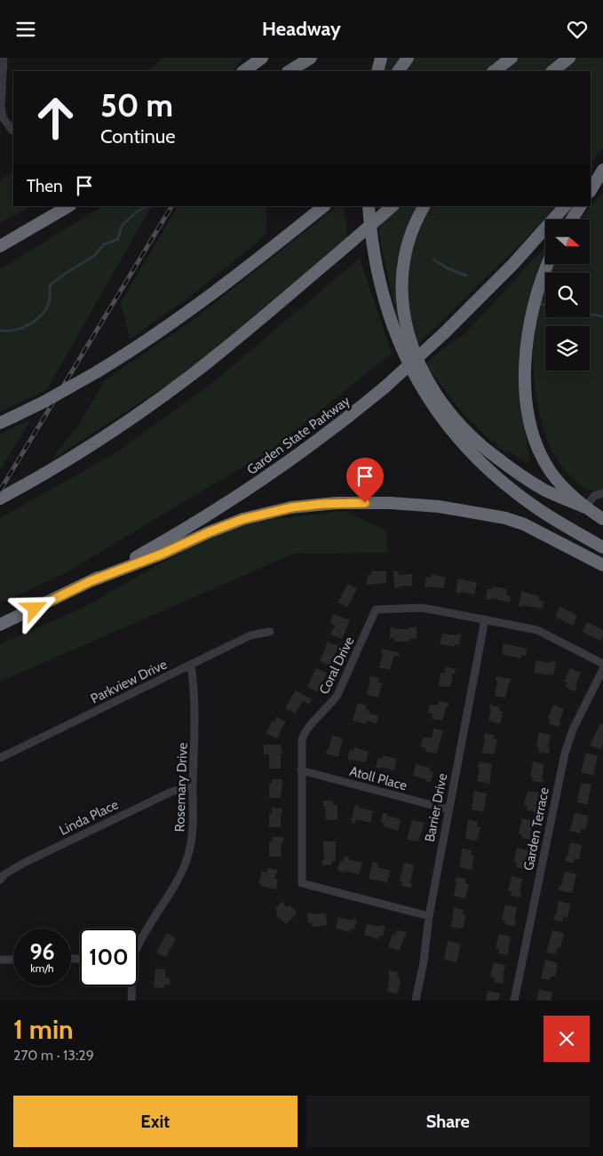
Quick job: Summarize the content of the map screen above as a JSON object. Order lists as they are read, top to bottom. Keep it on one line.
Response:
{"streets":{"highway":["Garden State Parkway"],"street":["Coral Drive","Parkview Drive","Atoll Place","Rosemary Drive","Barrier Drive","Linda Place","Garden Terrace"]},"crossings":[["Coral Drive","Atoll Place"],["Coral Drive","Barrier Drive"],["Parkview Drive","Rosemary Drive"],["Atoll Place","Barrier Drive"],["Rosemary Drive","Linda Place"]],"north":"right","page":{"header":"Headway","turn":["50 m","Continue"],"then":"Then","speed":"96 km/h","limit":"100","heading":["1 min","270 m · 13:29"],"buttons":["Exit","Share"]}}
